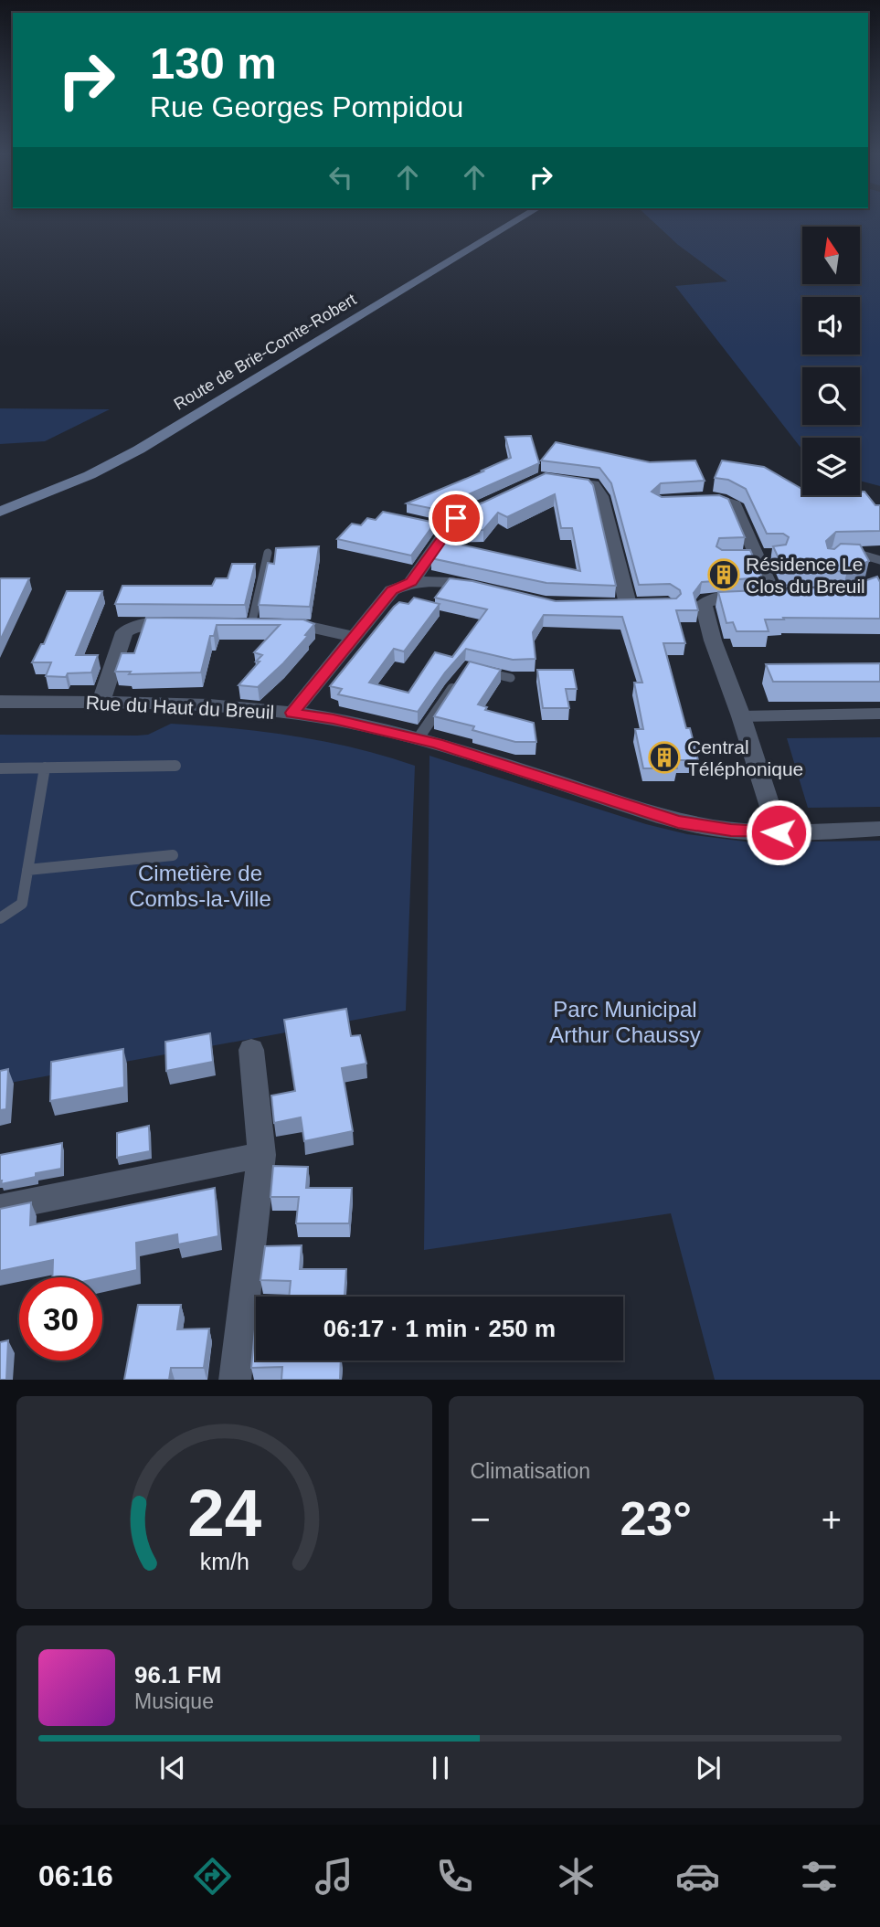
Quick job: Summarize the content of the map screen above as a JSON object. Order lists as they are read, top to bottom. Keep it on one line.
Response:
{"streets":{"main road":["Route de Brie-Comte-Robert"],"street":["Rue du Haut du Breuil"]},"parks":["Cimetière de Combs-la-Ville","Parc Municipal Arthur Chaussy"],"places":{"building":["Résidence Le Clos du Breuil","Central Téléphonique"]},"north":"top","page":{"turn":["130 m","Rue Georges Pompidou"],"limit":"30","trip":"06:17 · 1 min · 250 m","tile":"Climatisation","heat":["−","23°","+"],"song":["96.1 FM","Musique"],"tabs":"06:16","gauge":["24","km/h"]}}
